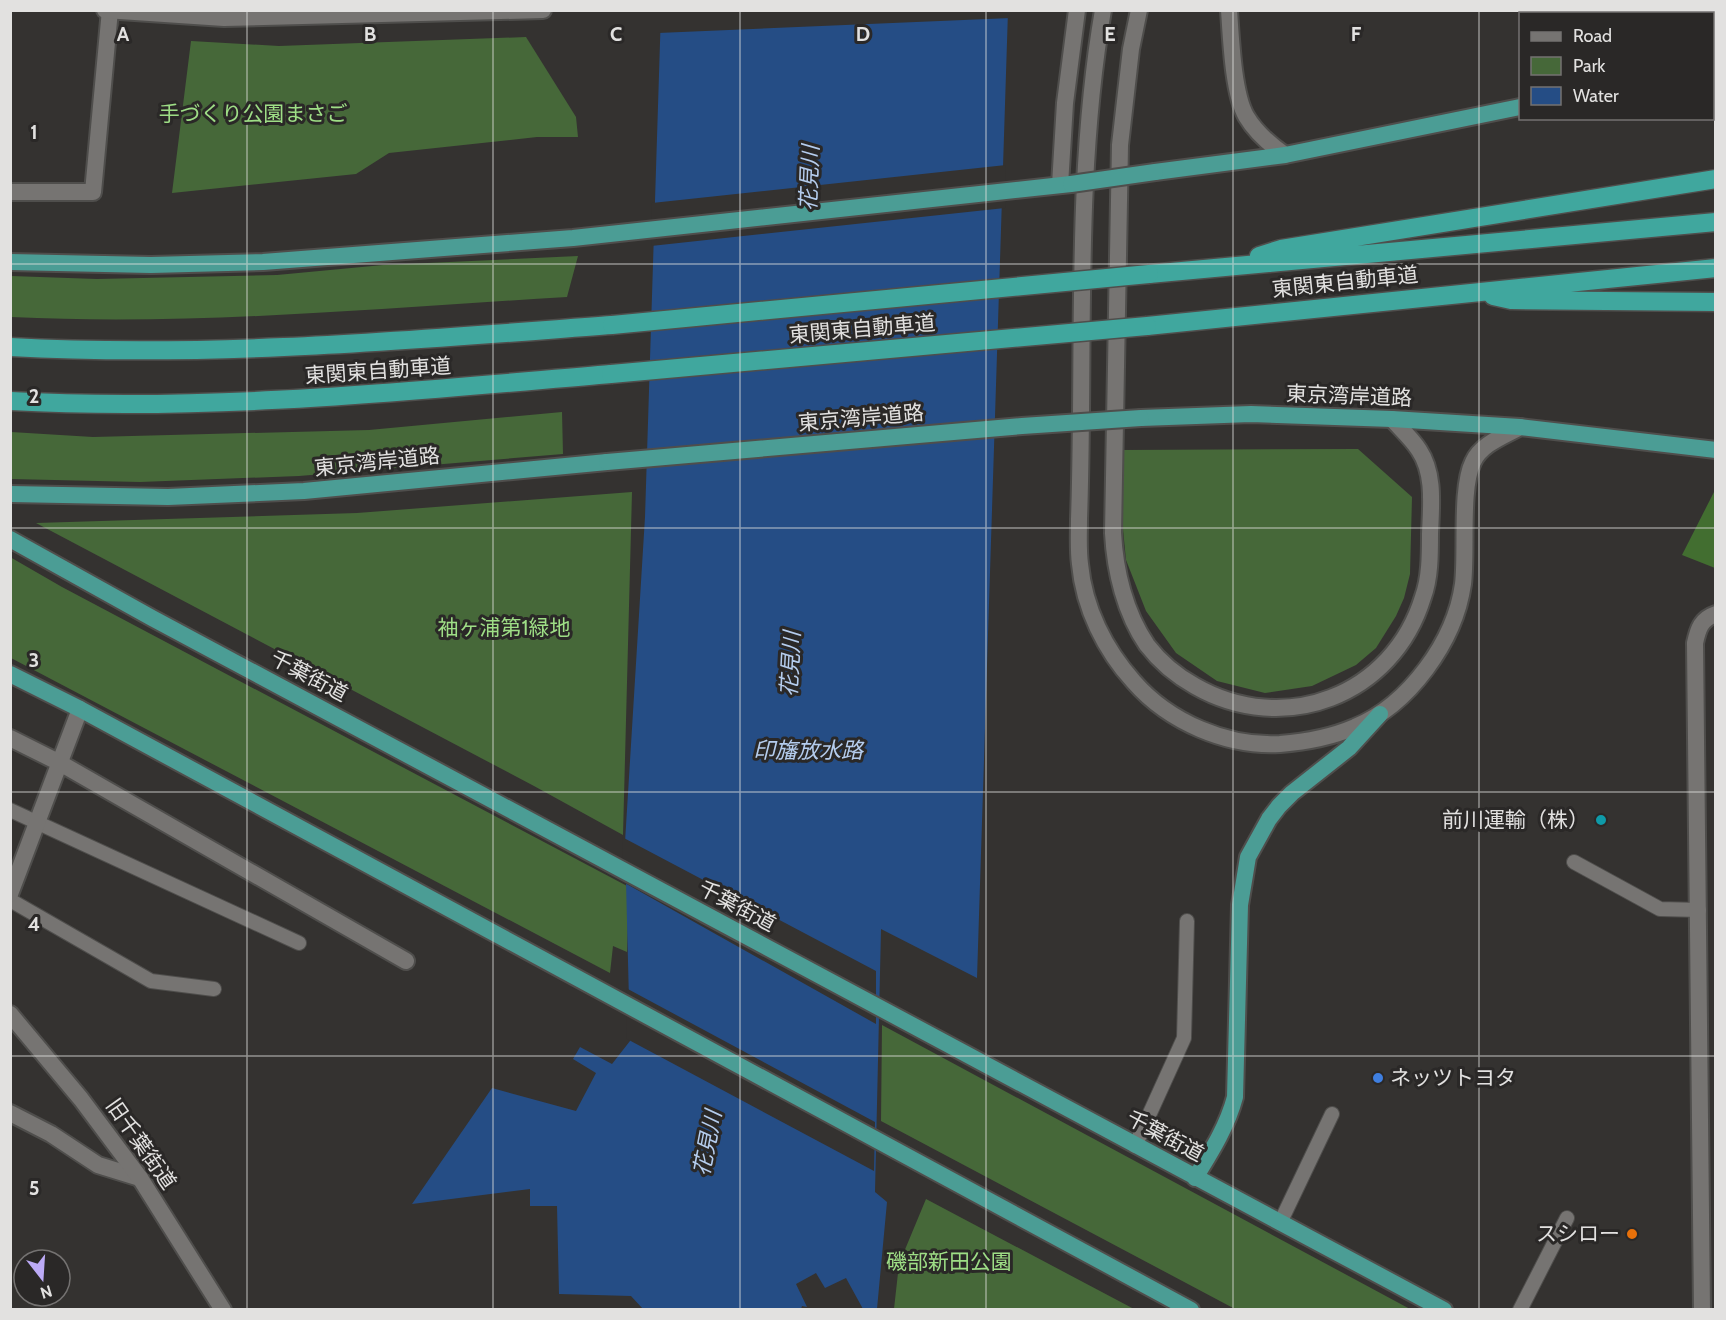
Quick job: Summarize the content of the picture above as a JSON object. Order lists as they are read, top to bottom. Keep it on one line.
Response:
{"streets":{"highway":["東関東自動車道","東京湾岸道路","千葉街道"],"street":["旧千葉街道"]},"water":["花見川","印旛放水路"],"parks":["手づくり公園まさご","袖ヶ浦第1緑地","磯部新田公園"],"places":["前川運輸（株）","ネッツトヨタ","スシロー"],"legend":["Road","Park","Water"],"north":"bottom","grid":{"columns":["A","B","C","D","E","F"],"rows":["1","2","3","4","5"]}}
